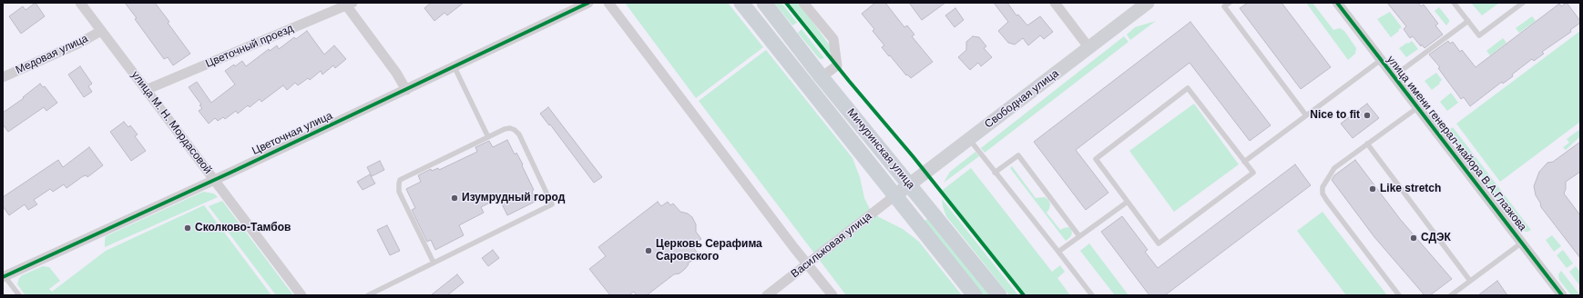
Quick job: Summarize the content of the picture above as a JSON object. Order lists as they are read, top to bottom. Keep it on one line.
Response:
{"streets":{"main road":["Свободная улица","Мичуринская улица"],"street":["Цветочный проезд","Медовая улица","улица М. Н. Мордасовой","Цветочная улица","улица имени генерал-майора В.А.Глазкова","Васильковая улица"]},"crossings":[["Цветочный проезд","улица М. Н. Мордасовой"],["Медовая улица","улица М. Н. Мордасовой"],["Свободная улица","Мичуринская улица"],["Свободная улица","Васильковая улица"],["улица М. Н. Мордасовой","Цветочная улица"],["Мичуринская улица","Васильковая улица"]],"places":["Nice to fit","Like stretch","Изумрудный город","Сколково-Тамбов","СДЭК","Церковь Серафима Саровского"]}
